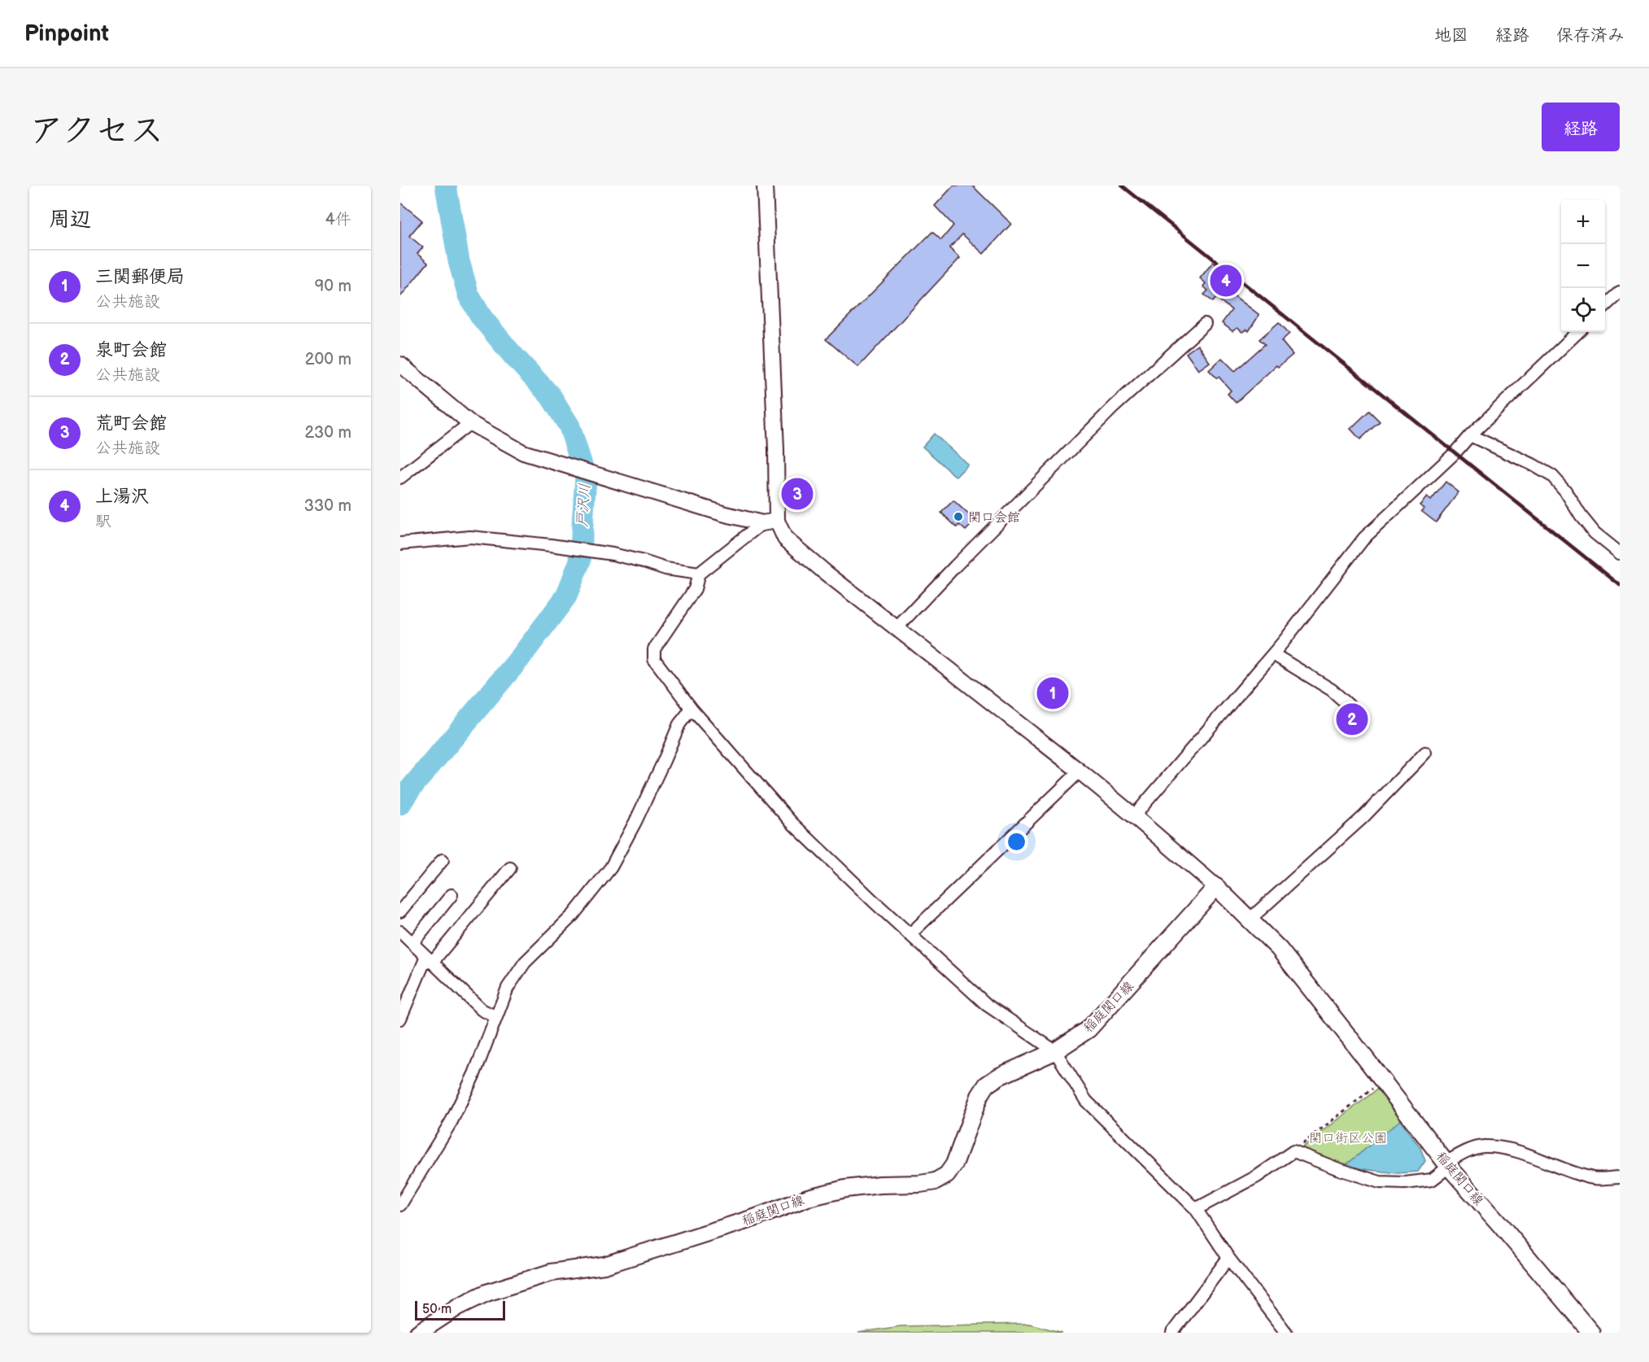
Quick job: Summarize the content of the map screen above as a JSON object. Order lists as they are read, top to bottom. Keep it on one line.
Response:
{"streets":{"main road":["稲庭関口線"]},"water":["戸沢川"],"parks":["関口街区公園"],"places":["関口会館"],"scale_bar":"50 m","page":{"header":"Pinpoint","nav":["地図","経路","保存済み"],"title":"アクセス","buttons":"経路","heading":["周辺","4件"],"map_buttons":["+","−"],"list":[{"mark":"1","name":"三関郵便局","note":"公共施設","value":"90 m"},{"mark":"2","name":"泉町会館","note":"公共施設","value":"200 m"},{"mark":"3","name":"荒町会館","note":"公共施設","value":"230 m"},{"mark":"4","name":"上湯沢","note":"駅","value":"330 m"}],"pins":["4","3","1","2"],"scale":"50 m"}}
